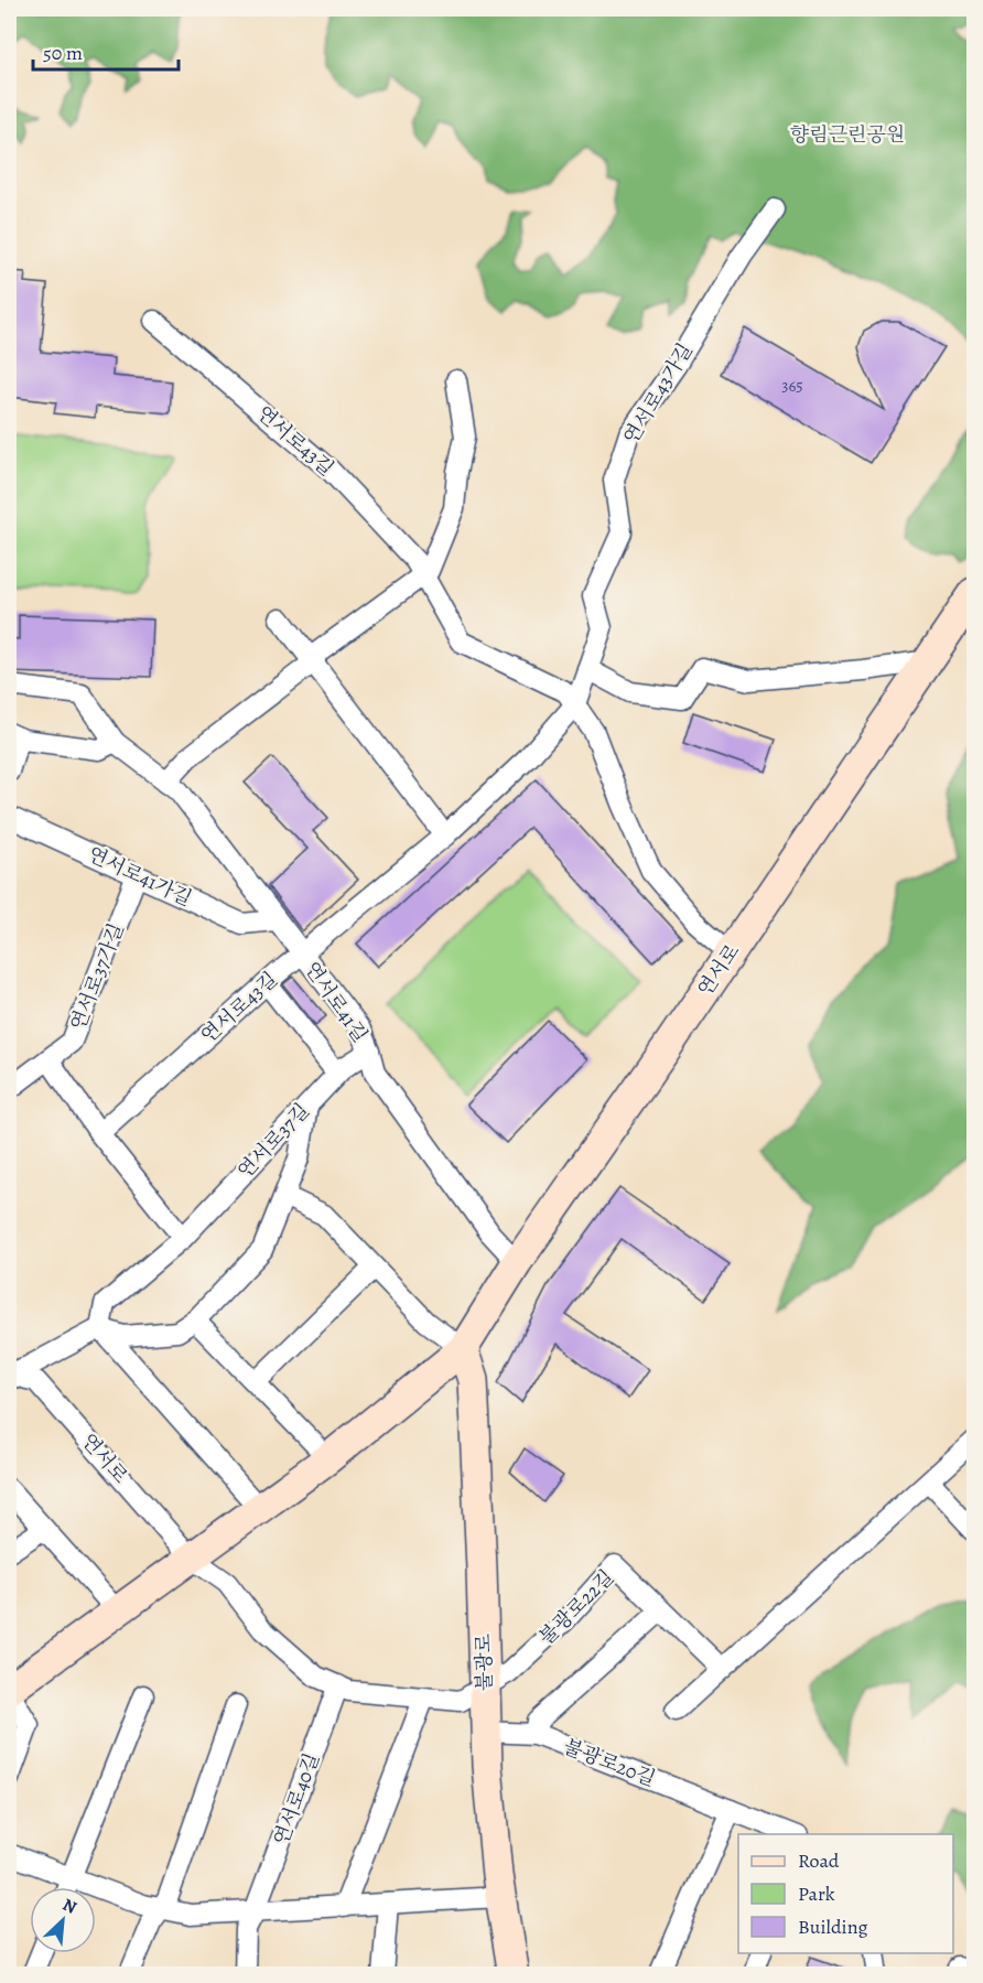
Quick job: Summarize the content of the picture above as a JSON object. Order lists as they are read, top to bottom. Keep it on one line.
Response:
{"streets":{"main road":["연서로","불광로"],"street":["연서로43가길","연서로43길","연서로41가길","연서로37가길","연서로41길","연서로37길","불광로22길","불광로20길","연서로40길"]},"crossings":[["연서로43가길","연서로43길"],["연서로43길","연서로"],["연서로43길","연서로41길"],["연서로41가길","연서로37가길"],["연서로41가길","연서로41길"],["연서로","연서로41길"],["연서로","불광로22길"],["연서로","불광로"],["연서로","연서로40길"],["연서로41길","연서로37길"],["불광로22길","불광로"],["불광로","불광로20길"]],"parks":["향림근린공원"],"house_numbers":["365"],"legend":["Road","Park","Building"],"scale_bar":"50 m","north":"top right"}
